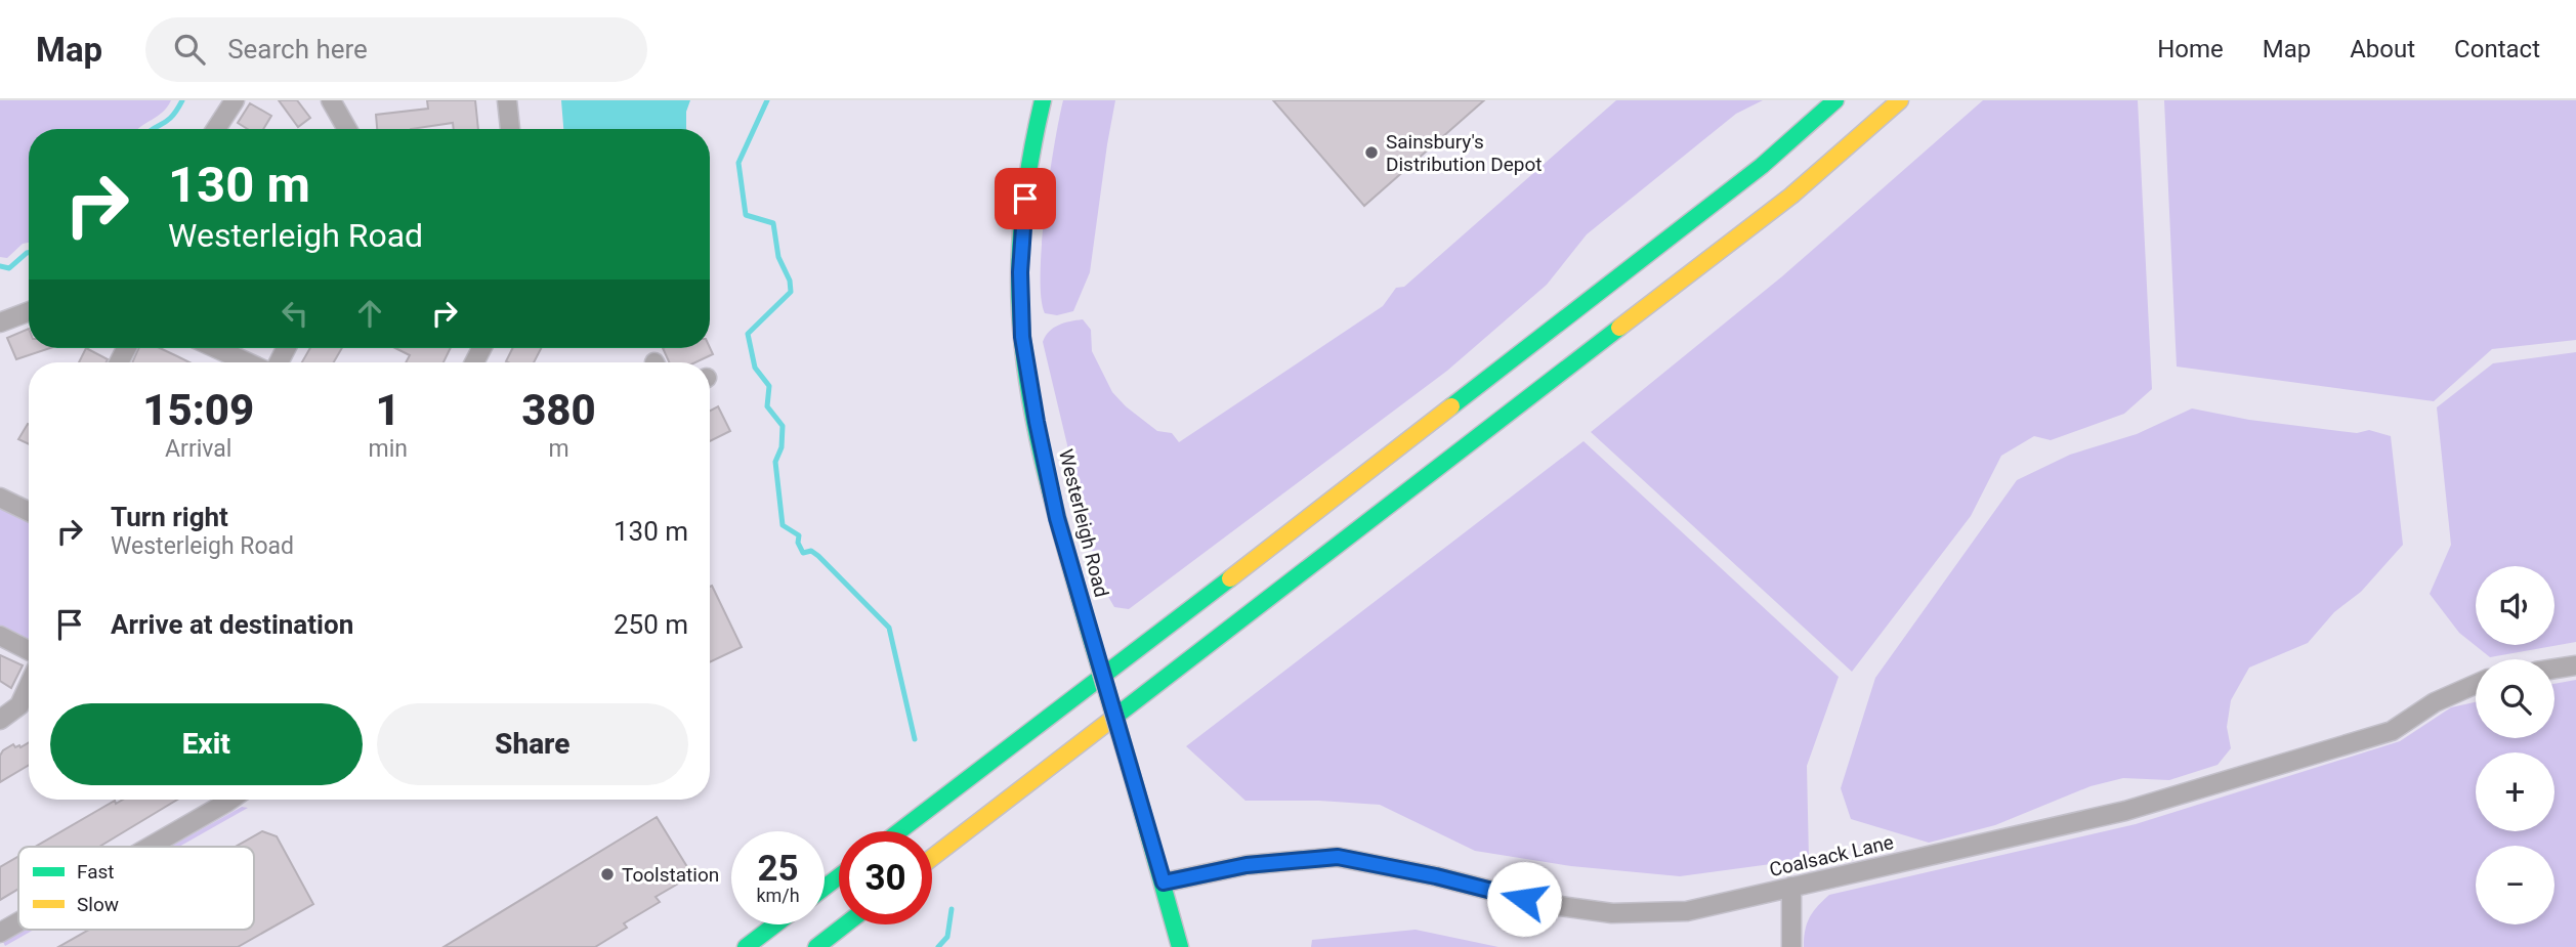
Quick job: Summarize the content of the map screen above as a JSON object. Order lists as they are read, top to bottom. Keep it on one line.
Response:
{"streets":{"main road":["Westerleigh Road"],"street":["Coalsack Lane"]},"crossings":[["Westerleigh Road","Coalsack Lane"]],"places":["Sainsbury's Distribution Depot","Toolstation"],"legend":["Fast","Slow"],"page":{"header":"Map","search":"Search here","nav":["Home","Map","About","Contact"],"turn":["130 m","Westerleigh Road"],"eta":["15:09","Arrival","1","min","380","m"],"list":[{"name":"Turn right","note":"Westerleigh Road","value":"130 m"},{"name":"Arrive at destination","value":"250 m"}],"map_buttons":["+","−"],"buttons":["Exit","Share"],"speed":"25 km/h","limit":"30"}}
